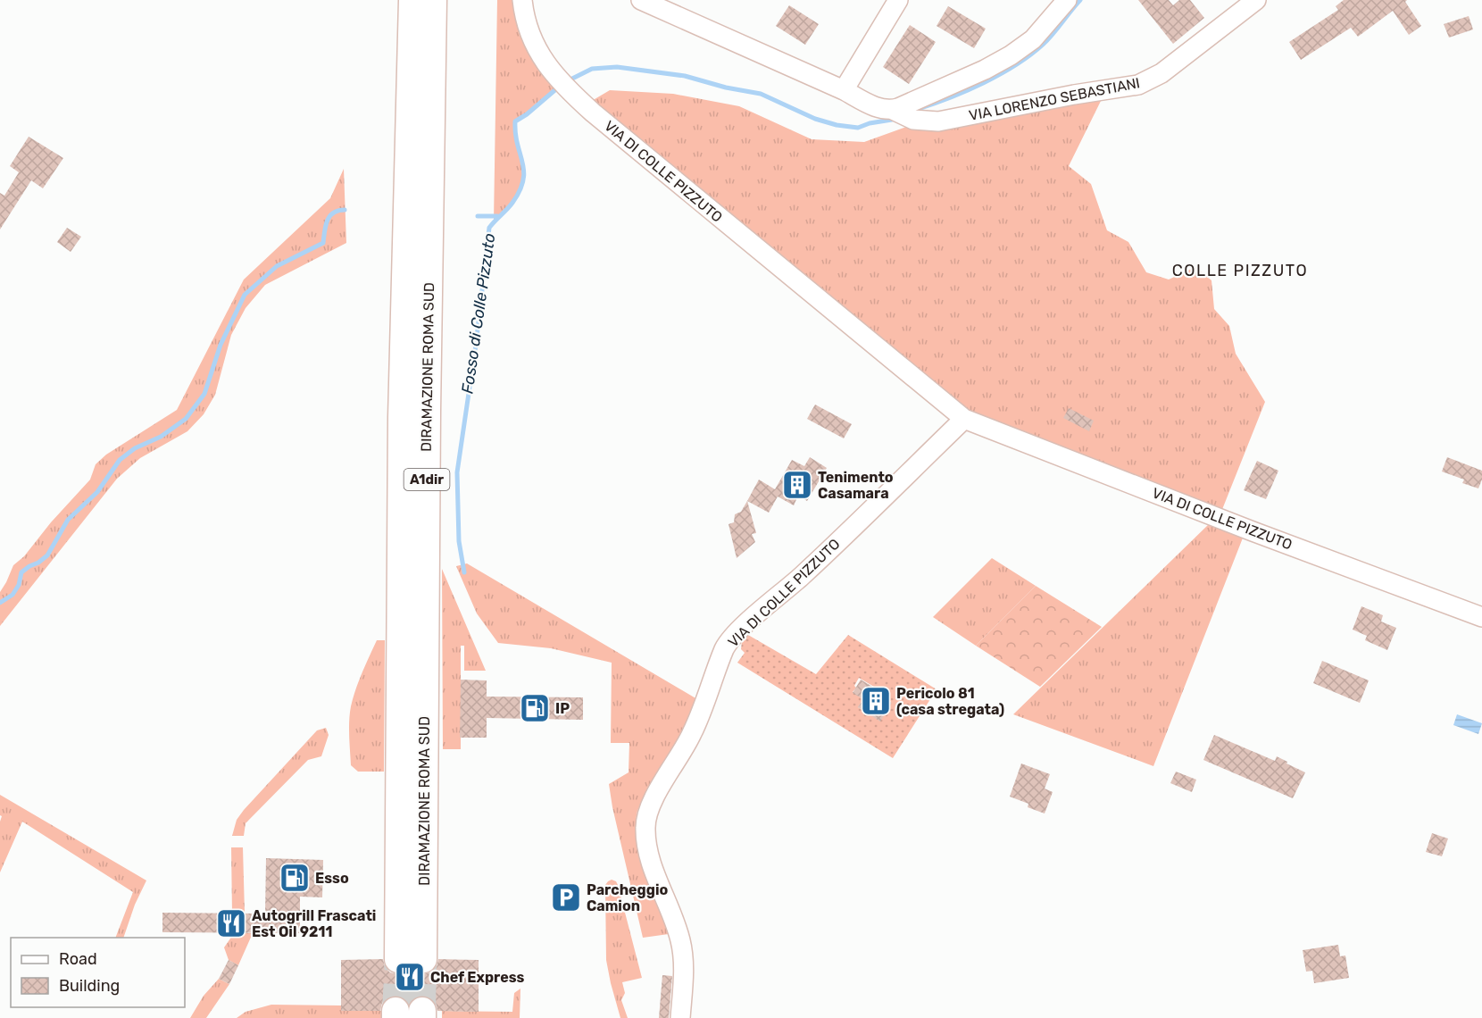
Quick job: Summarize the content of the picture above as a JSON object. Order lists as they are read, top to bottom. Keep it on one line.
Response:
{"streets":{"highway":["DIRAMAZIONE ROMA SUD","A1dir"],"street":["VIA LORENZO SEBASTIANI","VIA DI COLLE PIZZUTO"]},"districts":["COLLE PIZZUTO"],"water":["Fosso di Colle Pizzuto"],"places":{"building":["Tenimento Casamara","Pericolo 81 (casa stregata)"],"fuel station":["IP","Esso"],"parking":["Parcheggio Camion"],"restaurant":["Autogrill Frascati Est Oil 9211","Chef Express"]},"legend":["Road","Building"]}
